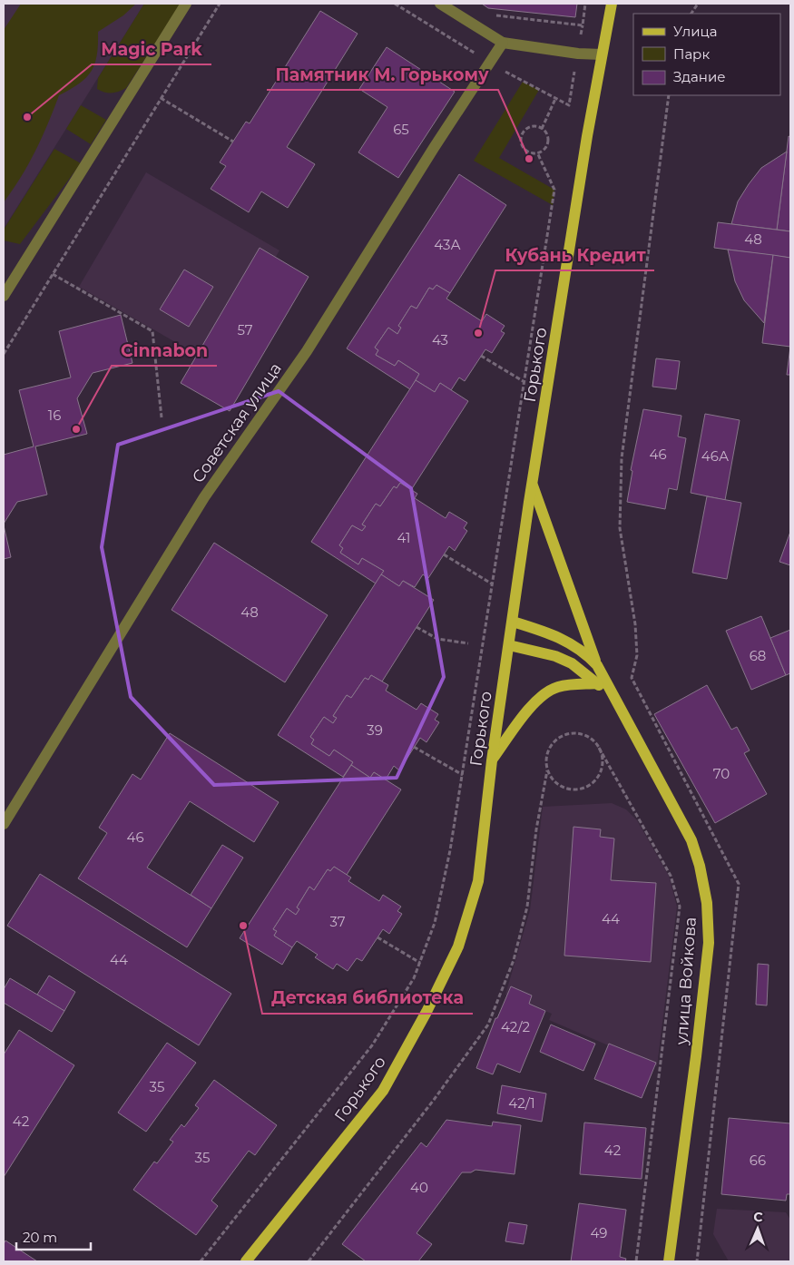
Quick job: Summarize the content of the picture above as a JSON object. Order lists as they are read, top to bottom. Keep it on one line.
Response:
{"streets":{"main road":["Горького","улица Войкова"],"street":["Советская улица"]},"places":["Magic Park","Памятник М. Горькому","Кубань Кредит","Cinnabon","Детская библиотека"],"house_numbers":["65","48","43А","57","43","16","46","46А","41","48","68","39","70","46","44","37","44","42/2","35","42/1","42","42","35","66","40","49"],"legend":["Улица","Парк","Здание"],"scale_bar":"20 m","north":"top"}
